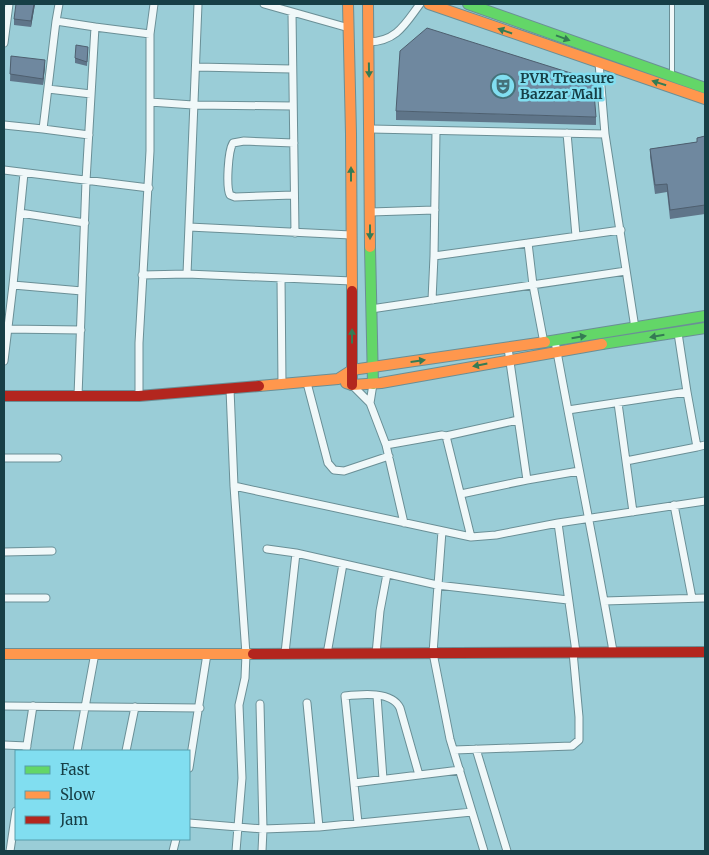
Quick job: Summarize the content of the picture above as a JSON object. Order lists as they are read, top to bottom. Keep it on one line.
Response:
{"places":{"theatre":["PVR Treasure Bazzar Mall"]},"legend":["Fast","Slow","Jam"]}
